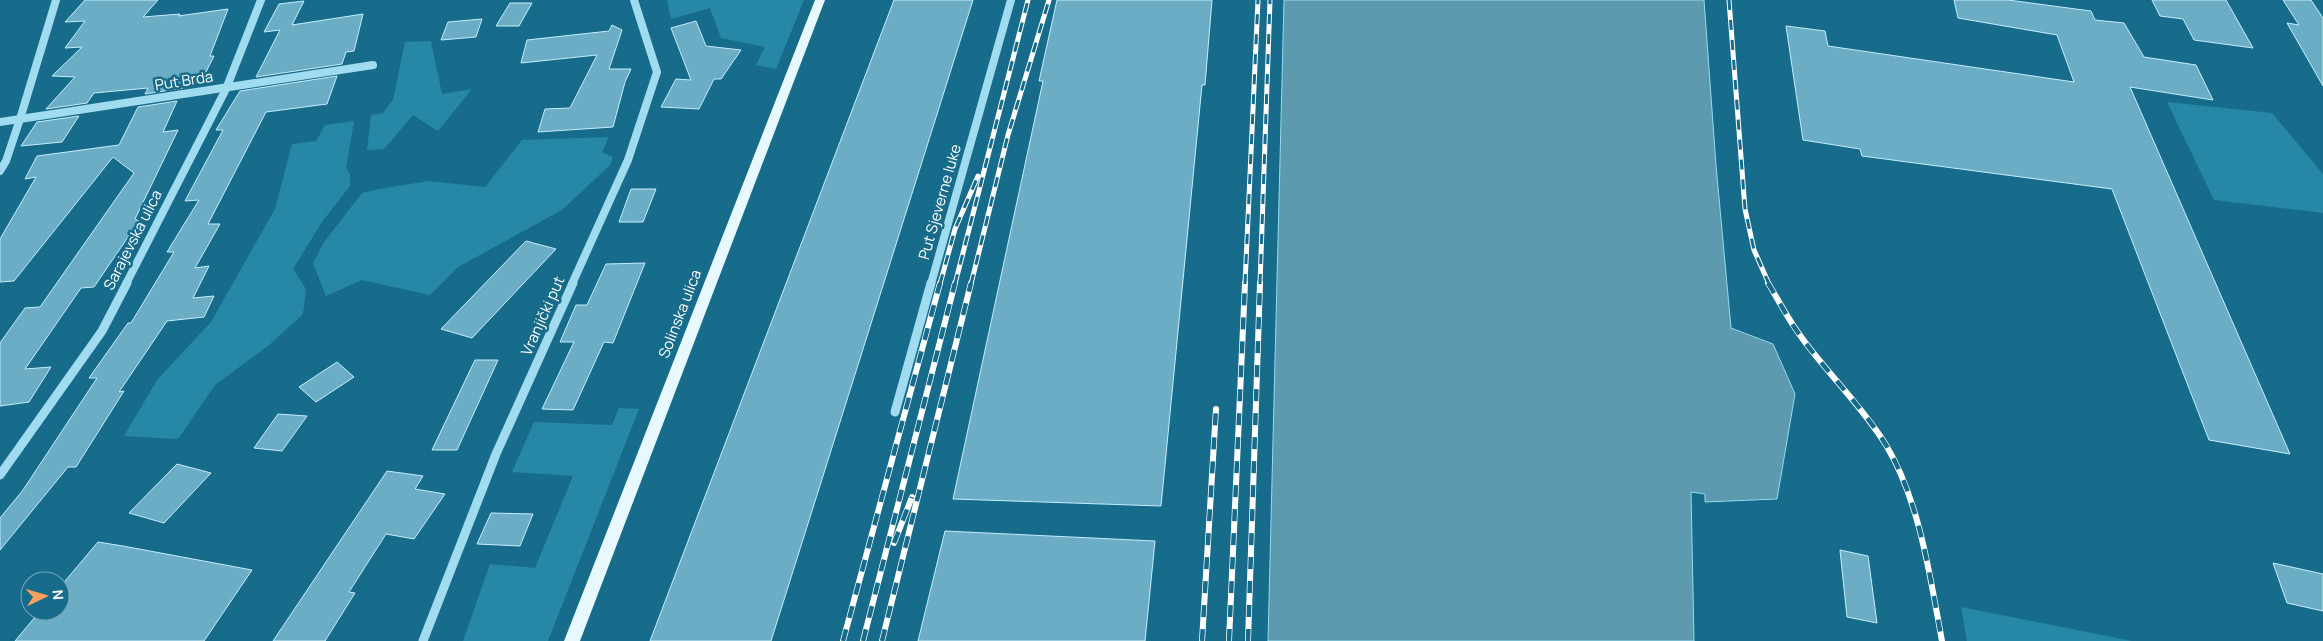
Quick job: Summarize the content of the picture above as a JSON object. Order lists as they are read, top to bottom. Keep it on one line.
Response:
{"streets":{"main road":["Solinska ulica"],"street":["Put Brda","Put Sjeverne luke","Sarajevska ulica","Vranjički put"]},"crossings":[["Put Brda","Sarajevska ulica"]],"north":"right"}
